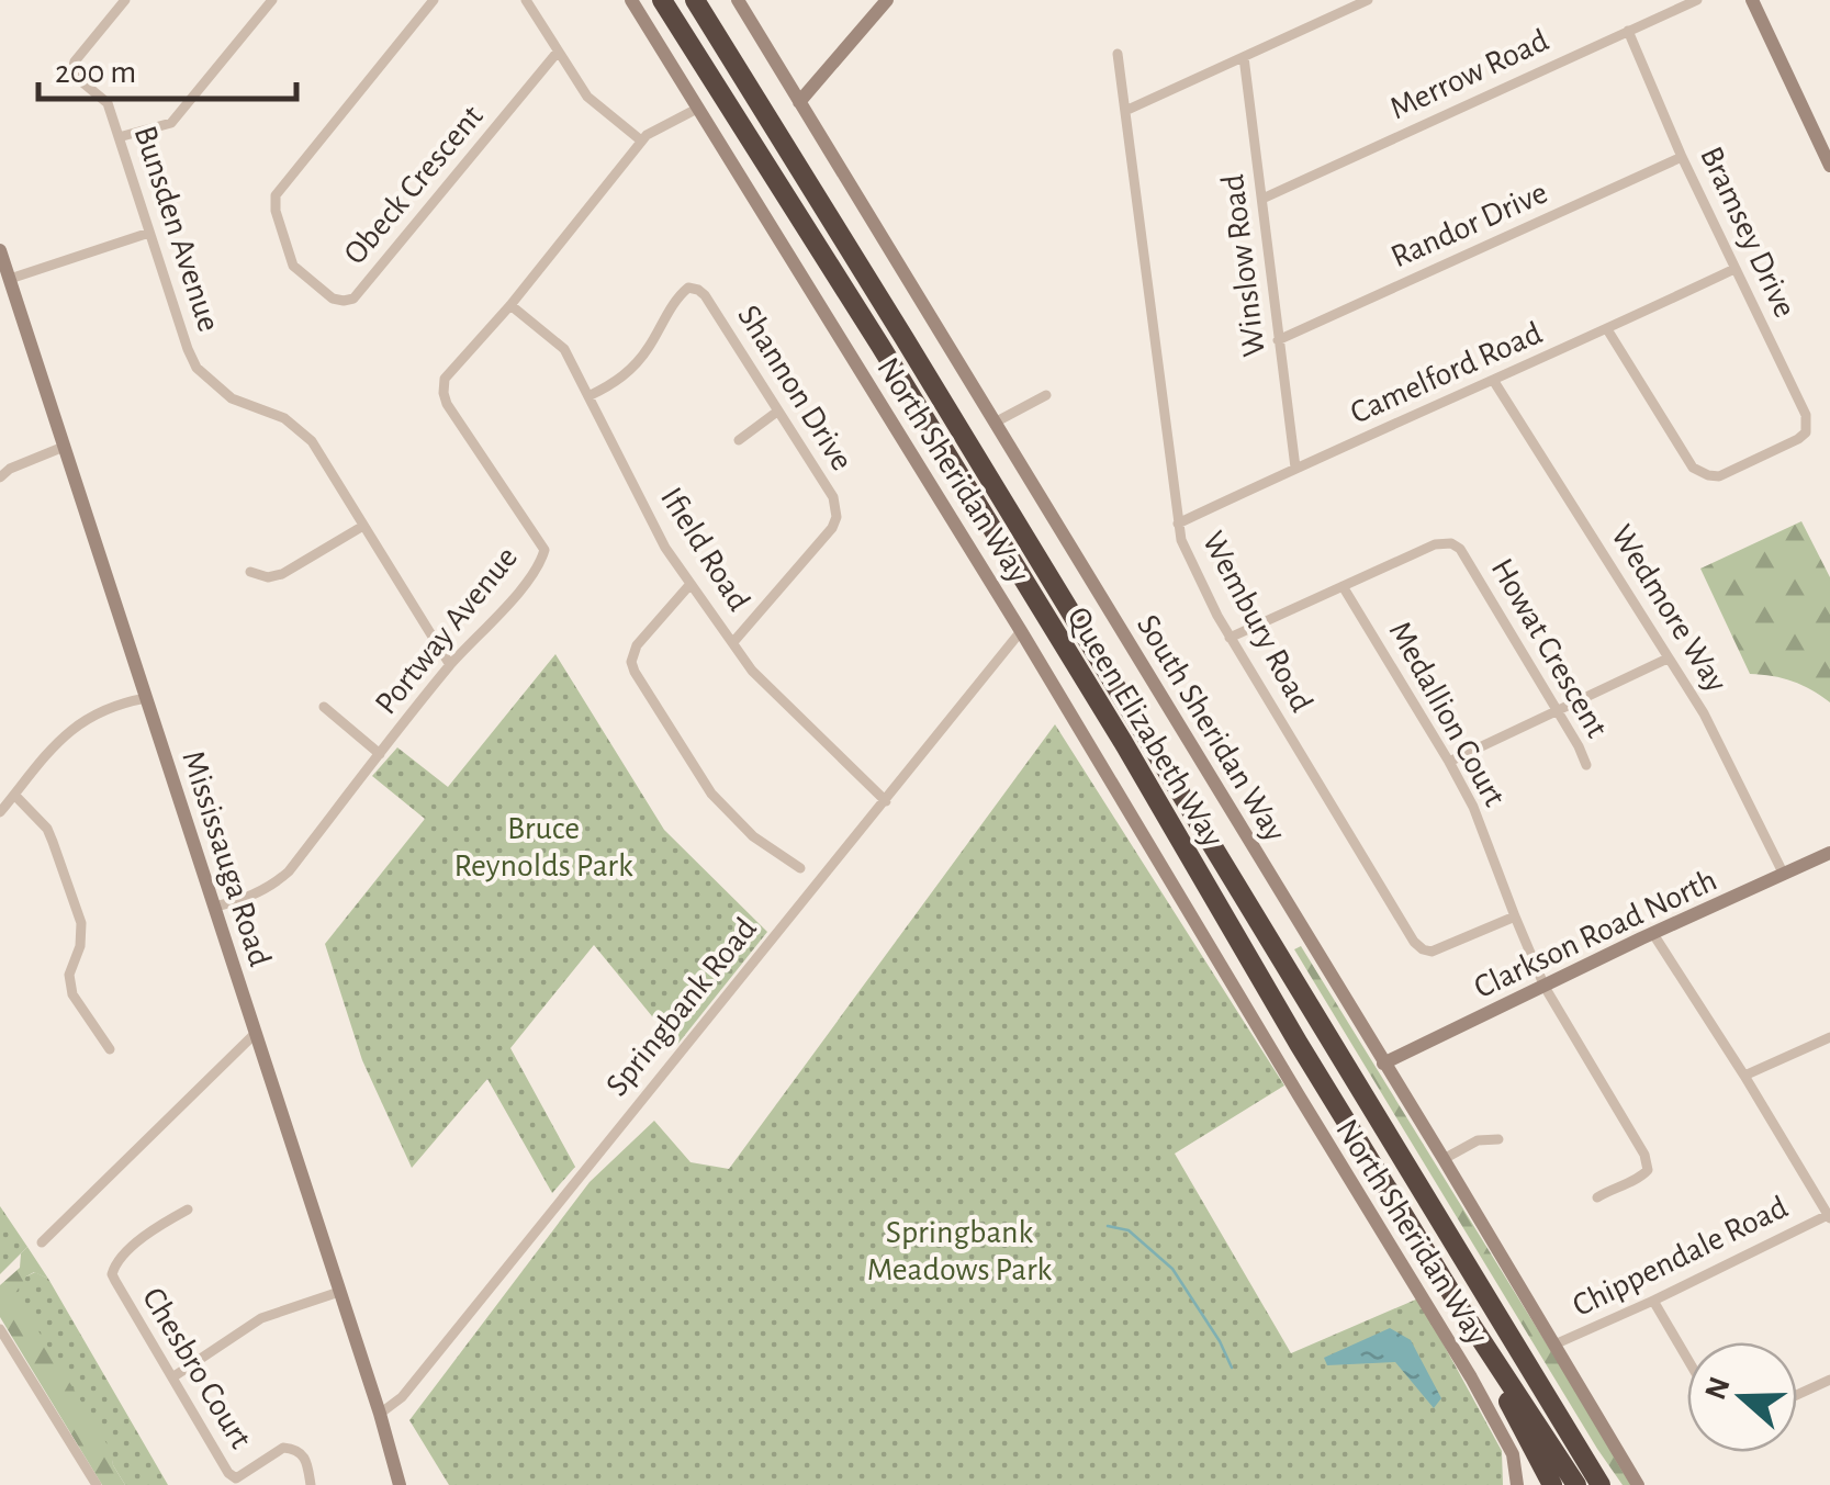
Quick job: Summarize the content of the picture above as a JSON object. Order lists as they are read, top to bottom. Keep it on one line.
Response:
{"streets":{"highway":["Queen Elizabeth Way"],"street":["Merrow Road","Obeck Crescent","Randor Drive","Bunsden Avenue","Bramsey Drive","Winslow Road","Camelford Road","Shannon Drive","North Sheridan Way","Ifield Road","Wedmore Way","Wembury Road","Portway Avenue","Howat Crescent","Medallion Court","South Sheridan Way","Mississauga Road","Clarkson Road North","Springbank Road","Chippendale Road","Chesbro Court"]},"crossings":[["Merrow Road","Bramsey Drive"],["Merrow Road","Winslow Road"],["Randor Drive","Bramsey Drive"],["Randor Drive","Winslow Road"],["Bunsden Avenue","Portway Avenue"],["Bramsey Drive","Camelford Road"],["Winslow Road","Camelford Road"],["Camelford Road","Wedmore Way"],["Camelford Road","Wembury Road"],["Shannon Drive","Ifield Road"],["North Sheridan Way","Portway Avenue"],["North Sheridan Way","Springbank Road"],["Ifield Road","Portway Avenue"],["Ifield Road","Springbank Road"],["Wedmore Way","Clarkson Road North"],["Wembury Road","Howat Crescent"],["Wembury Road","Medallion Court"],["Portway Avenue","Mississauga Road"],["Howat Crescent","Medallion Court"],["Medallion Court","Clarkson Road North"],["South Sheridan Way","Clarkson Road North"],["South Sheridan Way","Chippendale Road"],["Mississauga Road","Springbank Road"]],"parks":["Bruce Reynolds Park","Springbank Meadows Park"],"scale_bar":"200 m","north":"left"}
